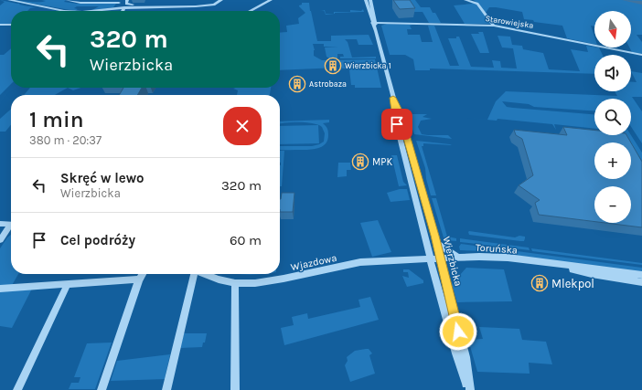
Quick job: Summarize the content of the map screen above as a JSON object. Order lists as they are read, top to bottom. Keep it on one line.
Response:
{"streets":{"street":["Starowiejska","Toruńska","Wierzbicka","Wjazdowa"]},"crossings":[["Starowiejska","Wierzbicka"],["Toruńska","Wierzbicka"],["Toruńska","Wjazdowa"],["Wierzbicka","Wjazdowa"]],"places":{"building":["Wierzbicka 1","Astrobaza","MPK","Mlekpol"]},"north":"bottom","page":{"map_buttons":["+","−"],"turn":["320 m","Wierzbicka"],"heading":["1 min","380 m · 20:37"],"list":[{"name":"Skręć w lewo","note":"Wierzbicka","value":"320 m"},{"name":"Cel podróży","value":"60 m"}]}}
